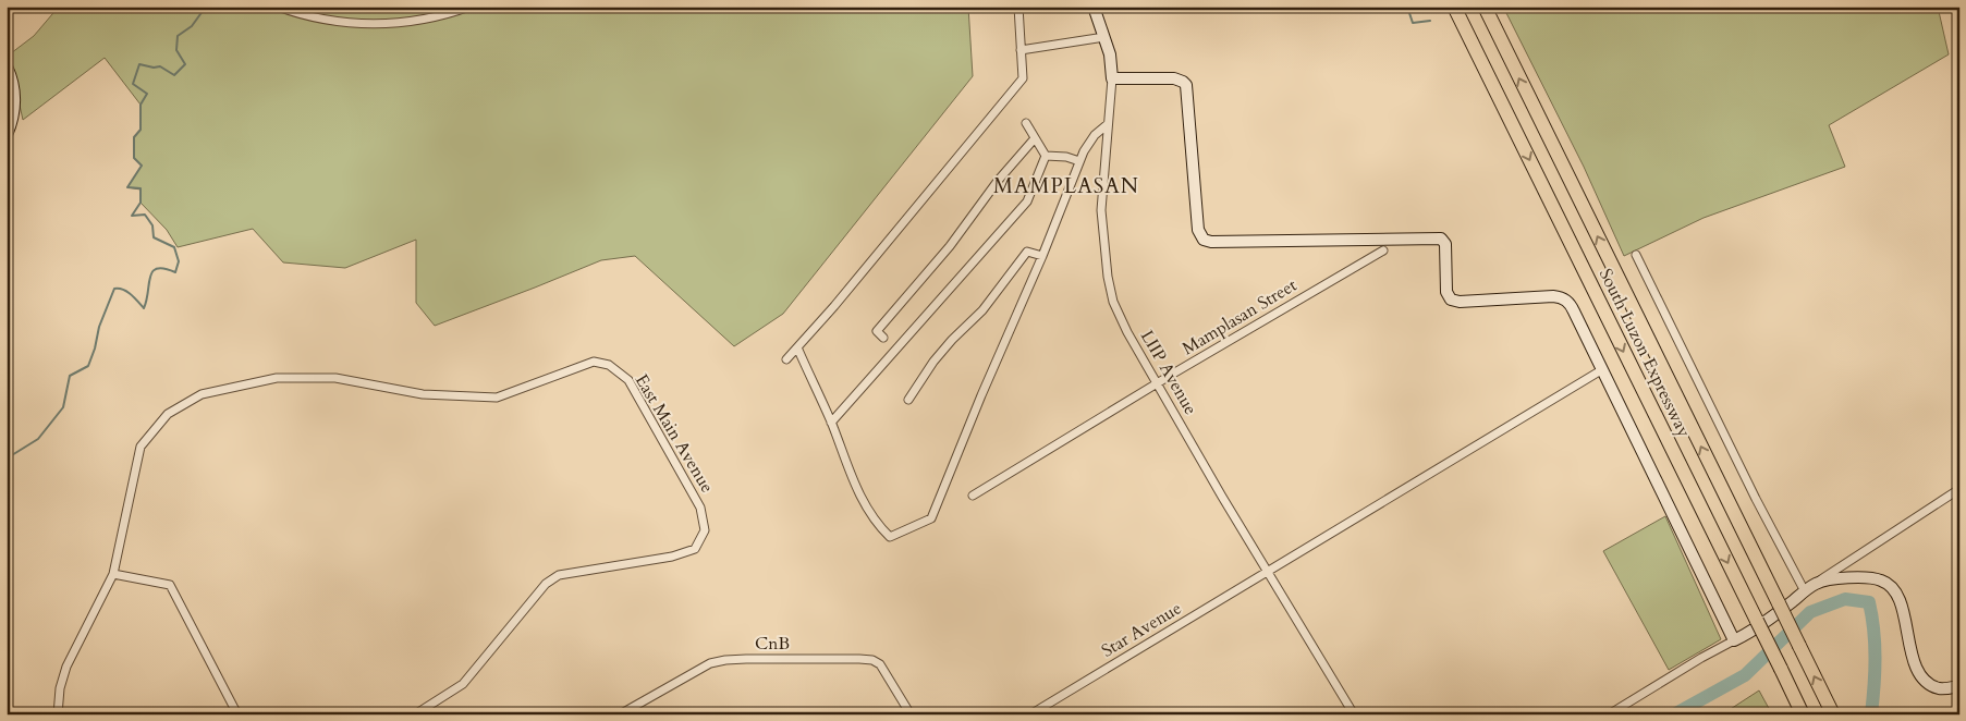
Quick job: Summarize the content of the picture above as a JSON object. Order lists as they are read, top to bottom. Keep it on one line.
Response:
{"streets":{"highway":["South Luzon Expressway"],"street":["Mamplasan Street","LIIP Avenue","East Main Avenue","Star Avenue","CnB"]},"crossings":[["Mamplasan Street","LIIP Avenue"],["LIIP Avenue","Star Avenue"]],"districts":["MAMPLASAN"]}
